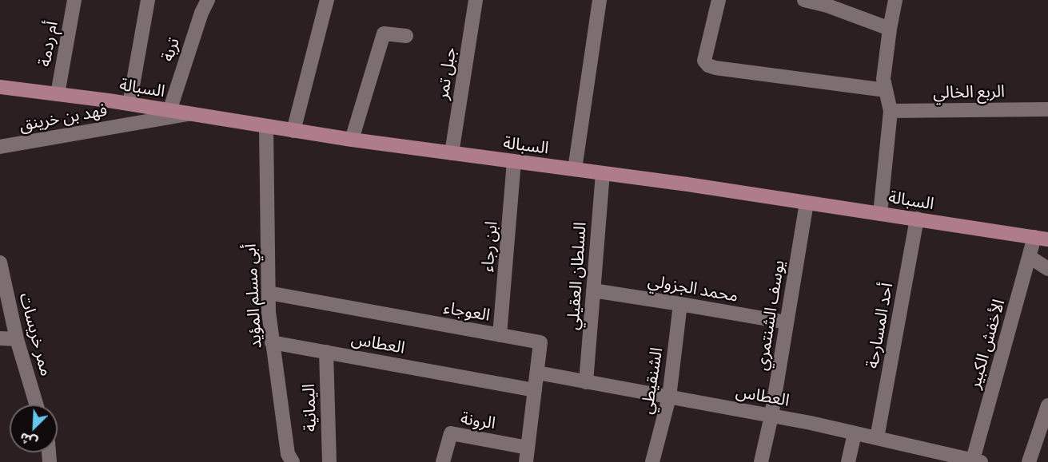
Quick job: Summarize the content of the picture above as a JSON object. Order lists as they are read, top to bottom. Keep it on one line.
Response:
{"streets":{"main road":["السبالة"],"street":["أم ردمة","تربة","جبل تمر","الربع الخالي","فهد بن خرينق","ابن رجاء","السلطان العقيلي","محمد الجزولي","أبي مسلم المؤيد","العوجاء","يوسف الشنتمري","أحد المسارحة","ممر خريسات","العطاس","الأخفش الكبير","الشنقيطي","اليمانية","الرونة"]},"crossings":[["أم ردمة","السبالة"],["تربة","السبالة"],["جبل تمر","السبالة"],["السبالة","فهد بن خرينق"],["السبالة","ابن رجاء"],["السبالة","السلطان العقيلي"],["السبالة","أبي مسلم المؤيد"],["السبالة","يوسف الشنتمري"],["السبالة","أحد المسارحة"],["السبالة","الأخفش الكبير"],["ابن رجاء","العوجاء"],["السلطان العقيلي","محمد الجزولي"],["السلطان العقيلي","العطاس"],["محمد الجزولي","يوسف الشنتمري"],["محمد الجزولي","الشنقيطي"],["أبي مسلم المؤيد","العوجاء"],["أبي مسلم المؤيد","العطاس"],["العوجاء","العطاس"],["العوجاء","الرونة"],["يوسف الشنتمري","العطاس"],["أحد المسارحة","العطاس"],["العطاس","الأخفش الكبير"],["العطاس","الشنقيطي"],["العطاس","اليمانية"]],"north":"bottom left"}
